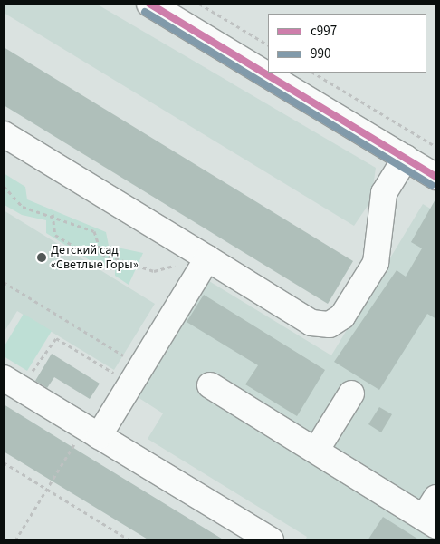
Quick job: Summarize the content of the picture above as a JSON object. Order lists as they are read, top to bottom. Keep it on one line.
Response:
{"places":["Детский сад «Светлые Горы»"],"lines":["transit line с997","transit line 990"],"legend":["с997","990"]}
